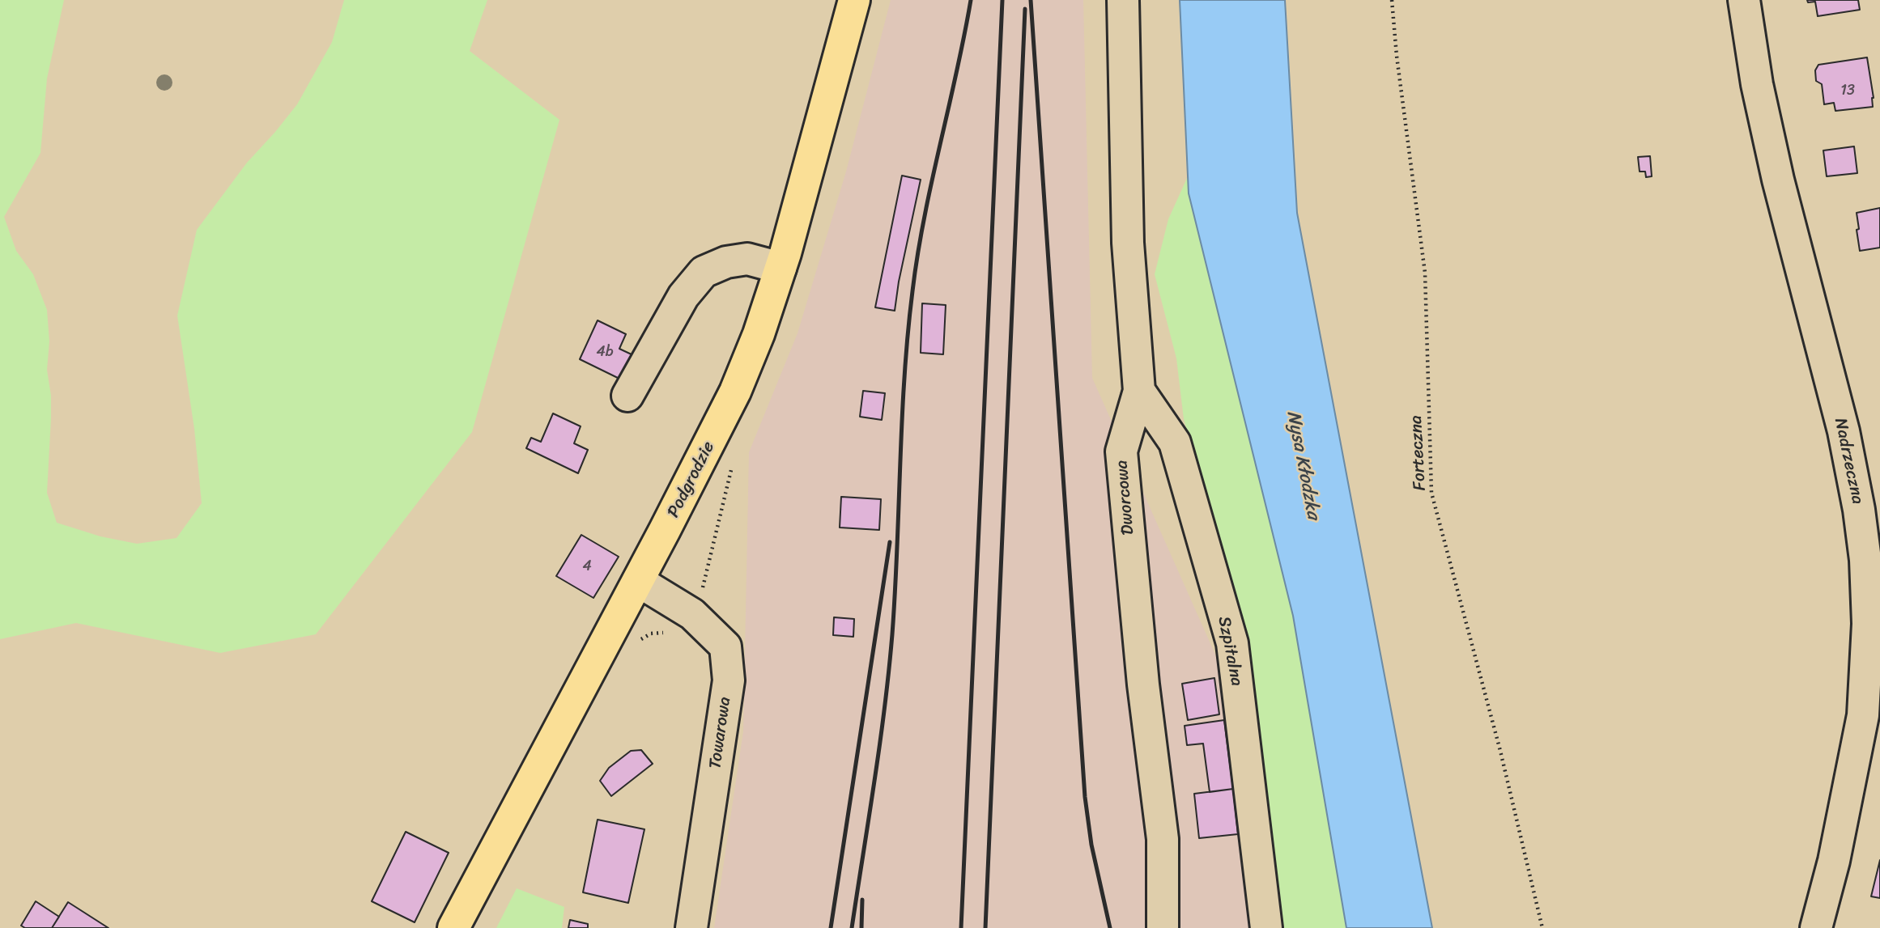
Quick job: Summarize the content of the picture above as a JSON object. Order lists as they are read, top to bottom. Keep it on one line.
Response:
{"streets":{"main road":["Podgrodzie"],"street":["Nadrzeczna","Dworcowa","Szpitalna","Towarowa"],"path":["Forteczna"]},"crossings":[["Podgrodzie","Towarowa"],["Dworcowa","Szpitalna"]],"water":["Nysa Kłodzka"],"house_numbers":["13","4b","4"]}
